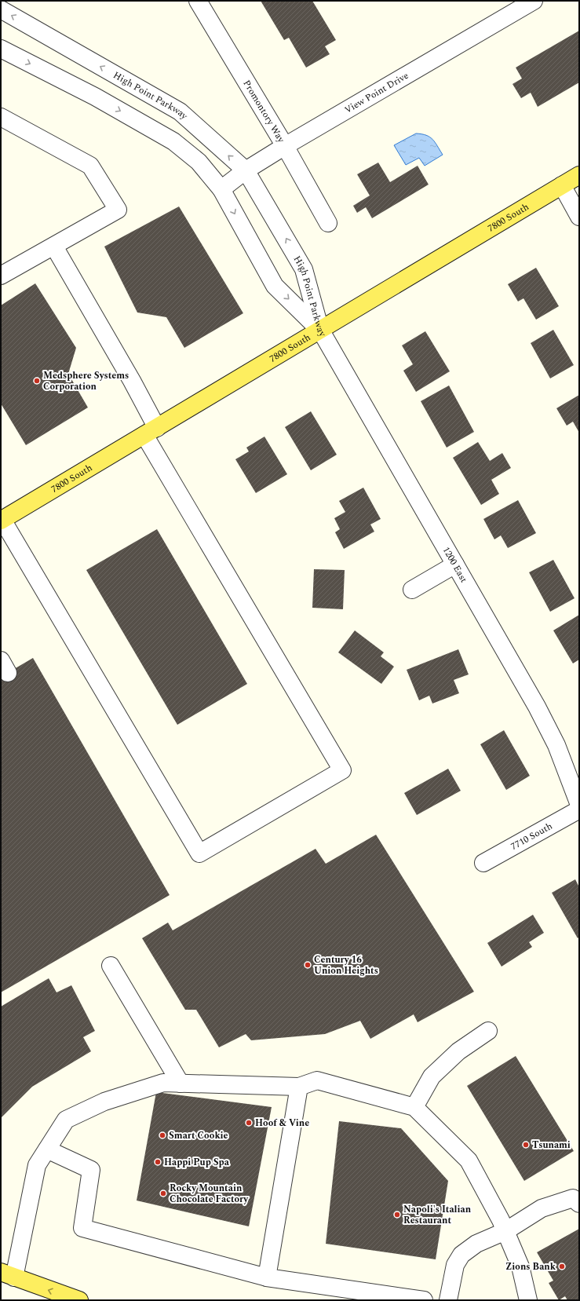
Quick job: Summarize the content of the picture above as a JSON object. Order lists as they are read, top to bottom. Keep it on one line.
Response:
{"streets":{"main road":["7800 South"],"street":["View Point Drive","High Point Parkway","Promontory Way","1200 East","7710 South"]},"crossings":[["View Point Drive","High Point Parkway"],["View Point Drive","Promontory Way"],["High Point Parkway","7800 South"],["High Point Parkway","1200 East"],["7800 South","1200 East"]],"places":["Medsphere Systems Corporation","Century 16 Union Heights","Hoof & Vine","Smart Cookie","Tsunami","Happi Pup Spa","Rocky Mountain Chocolate Factory","Napoli's Italian Restaurant","Zions Bank"]}
